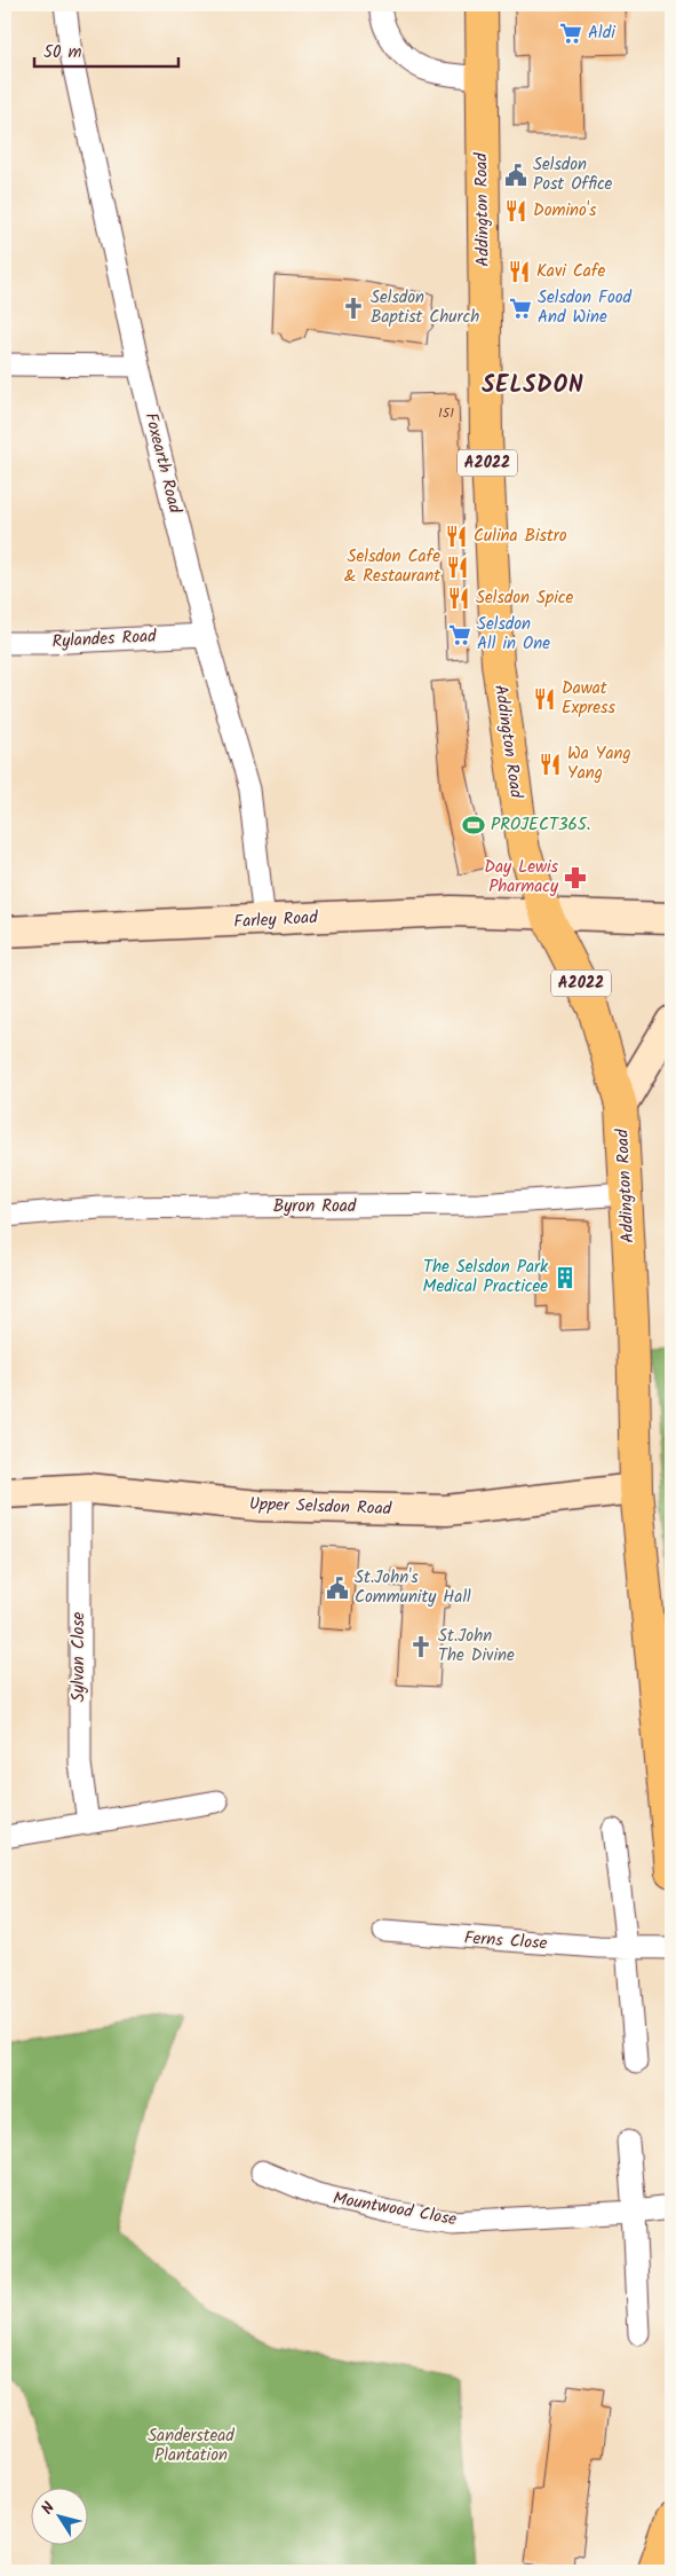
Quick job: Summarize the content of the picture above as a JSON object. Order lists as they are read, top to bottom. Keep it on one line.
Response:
{"streets":{"main road":["Addington Road","A2022"],"street":["Foxearth Road","Rylandes Road","Farley Road","Byron Road","Upper Selsdon Road","Sylvan Close","Ferns Close","Mountwood Close"]},"crossings":[["Addington Road","Farley Road"],["Addington Road","Byron Road"],["Addington Road","Upper Selsdon Road"],["Foxearth Road","Rylandes Road"],["Foxearth Road","Farley Road"],["Upper Selsdon Road","Sylvan Close"]],"districts":["SELSDON"],"parks":["Sanderstead Plantation"],"places":{"supermarket":["Aldi","Selsdon Food And Wine","Selsdon All in One"],"public building":["Selsdon Post Office","St.John's Community Hall"],"restaurant":["Domino's","Kavi Cafe","Culina Bistro","Selsdon Cafe & Restaurant","Selsdon Spice","Dawat Express","Wa Yang Yang"],"church":["Selsdon Baptist Church","St.John The Divine"],"sports":["PROJECT365."],"pharmacy":["Day Lewis Pharmacy"],"building":["The Selsdon Park Medical Practicee"]},"house_numbers":["151"],"scale_bar":"50 m","north":"top left"}
